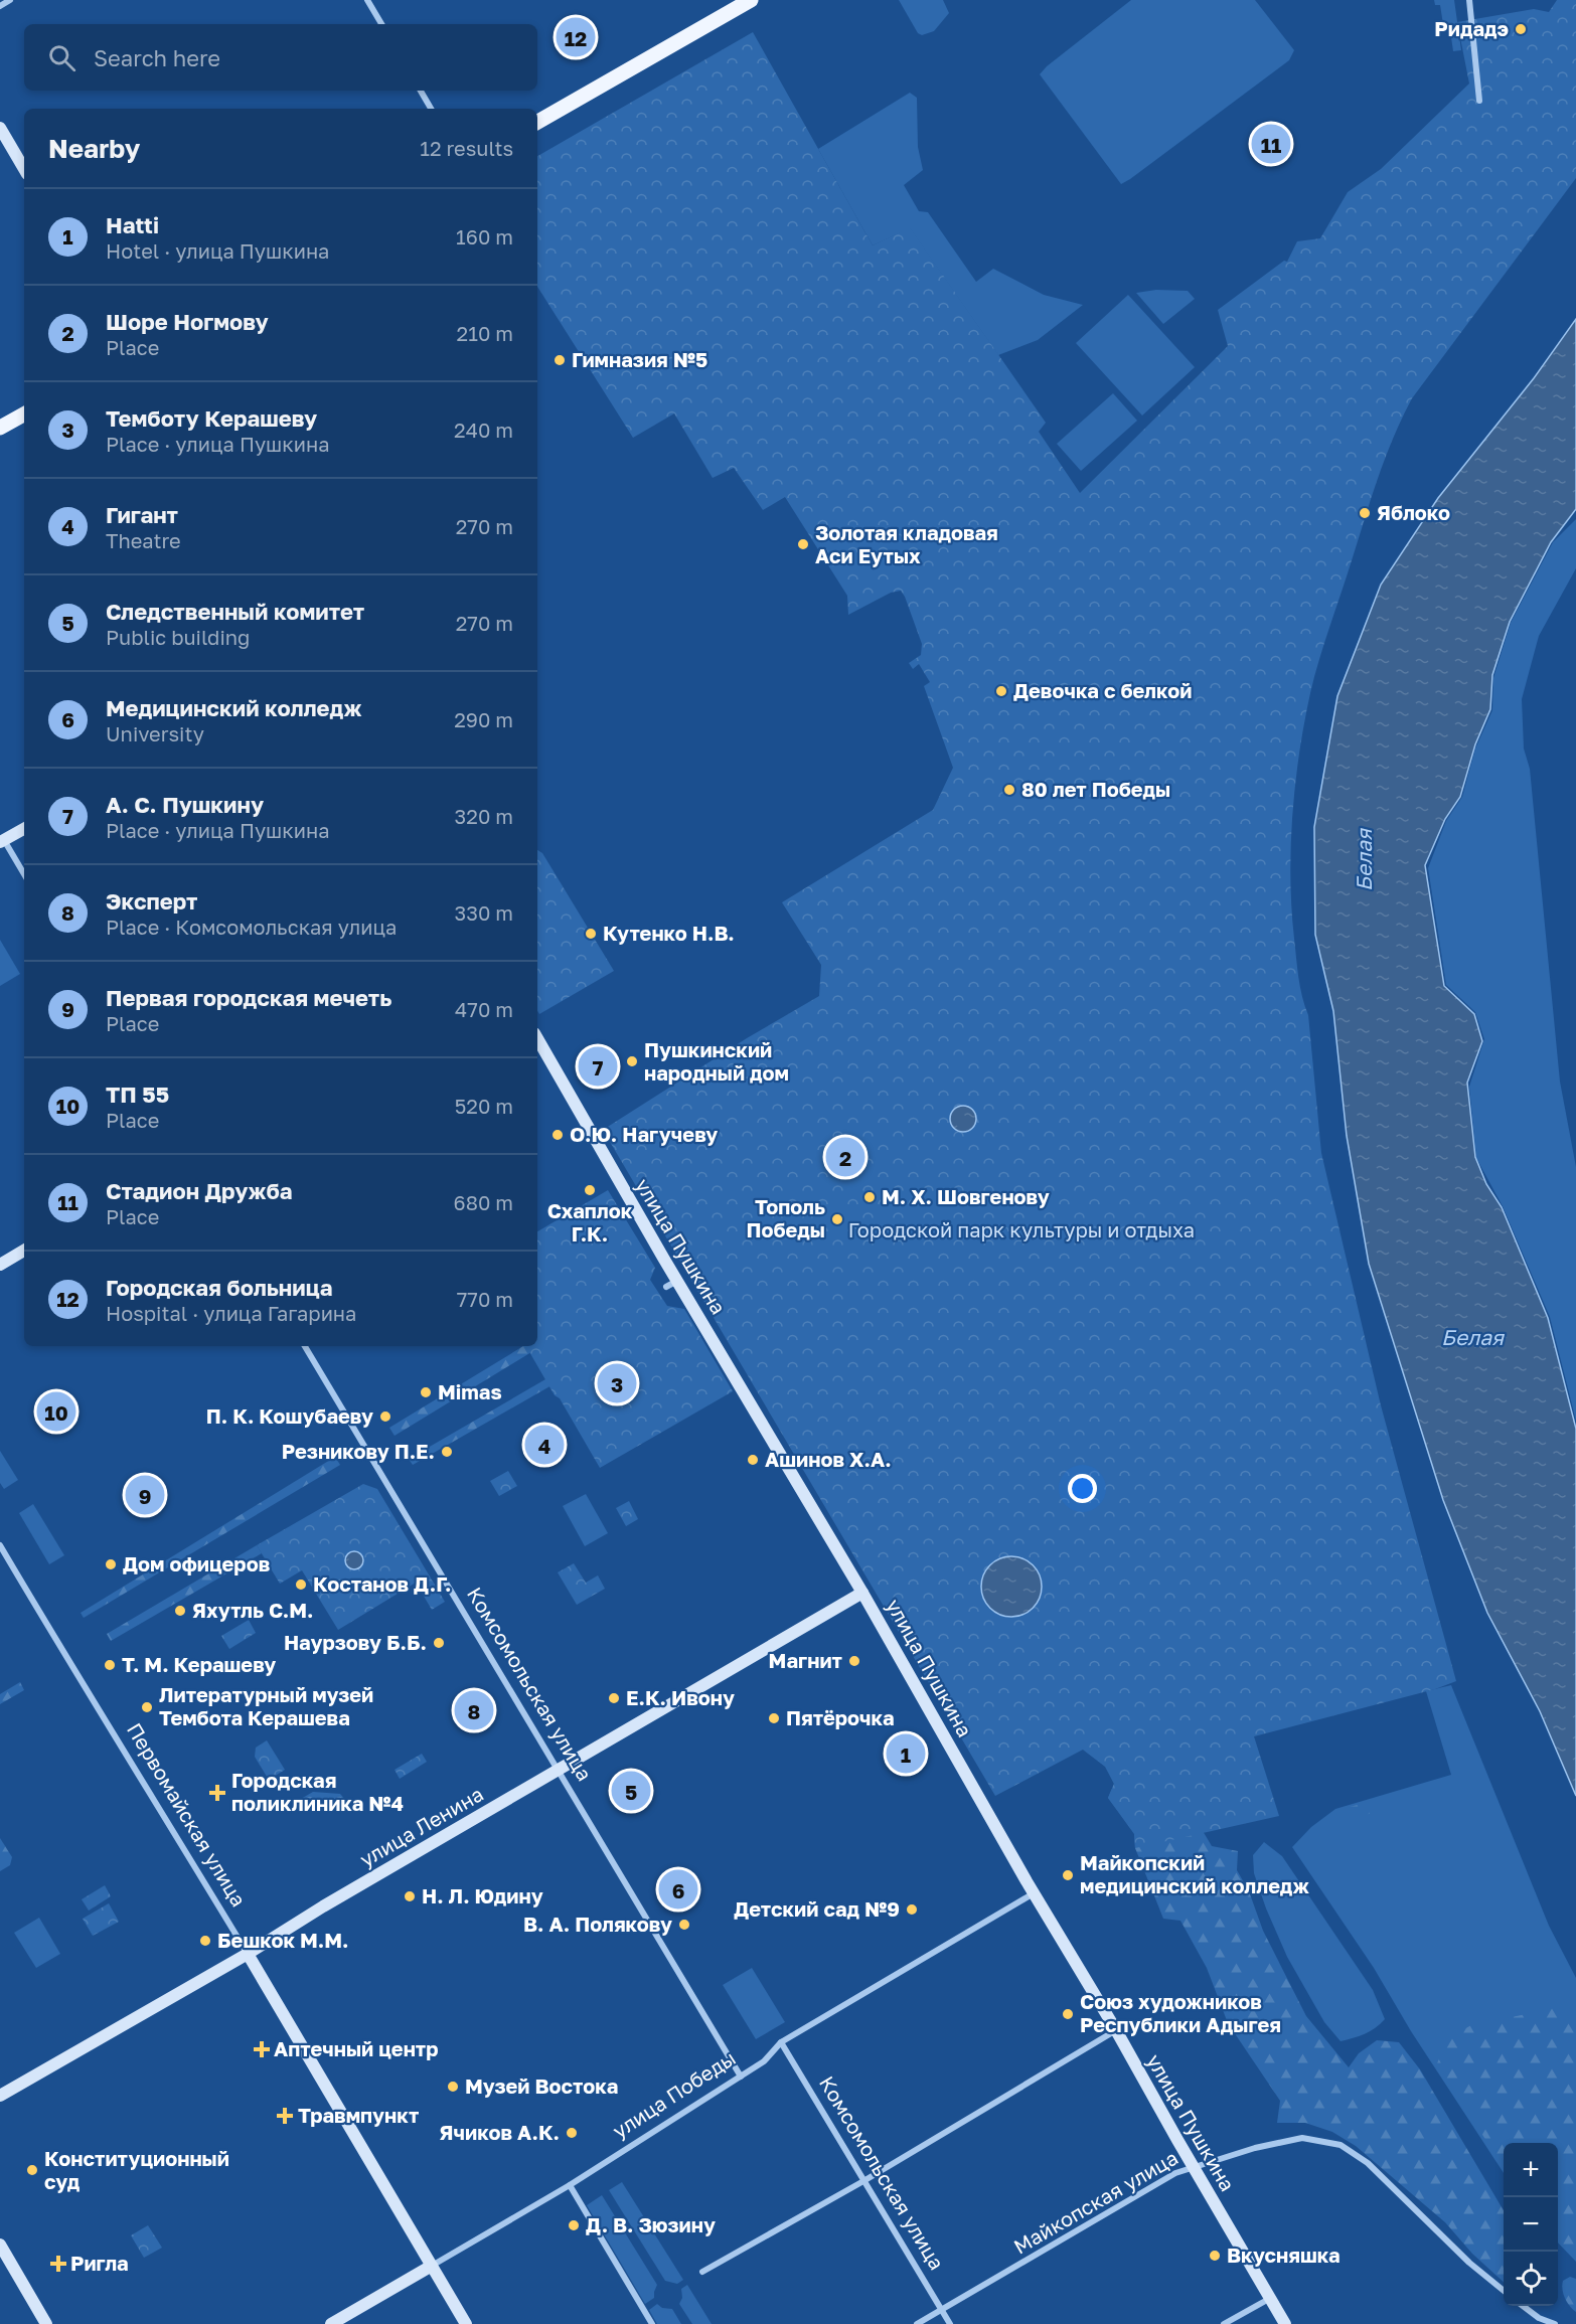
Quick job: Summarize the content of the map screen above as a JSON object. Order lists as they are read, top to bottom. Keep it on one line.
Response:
{"streets":{"street":["улица Пушкина","Комсомольская улица","Первомайская улица","улица Ленина","улица Победы","Майкопская улица"]},"crossings":[["улица Пушкина","улица Ленина"],["улица Пушкина","улица Победы"],["улица Пушкина","Майкопская улица"],["Комсомольская улица","улица Ленина"],["Комсомольская улица","улица Победы"],["Комсомольская улица","Майкопская улица"],["Первомайская улица","улица Ленина"],["Первомайская улица","улица Победы"]],"water":["Белая"],"parks":["Городской парк культуры и отдыха"],"places":{"other":["Ридадэ","Гимназия №5","Яблоко","Золотая кладовая Аси Еутых","Девочка с белкой","80 лет Победы","Кутенко Н.В.","Пушкинский народный дом","О.Ю. Нагучеву","Схаплок Г.К.","М. Х. Шовгенову","Тополь Победы","Mimas","П. К. Кошубаеву","Резникову П.Е.","Ашинов Х.А.","Дом офицеров","Костанов Д.Г.","Яхутль С.М.","Наурзову Б.Б.","Магнит","Т. М. Керашеву","Е.К. Ивону","Литературный музей Тембота Керашева","Пятёрочка","Майкопский медицинский колледж","Н. Л. Юдину","Детский сад №9","В. А. Полякову","Бешкок М.М.","Союз художников Республики Адыгея","Музей Востока","Ячиков А.К.","Конституционный суд","Д. В. Зюзину","Вкусняшка"],"health":["Городская поликлиника №4","Аптечный центр","Травмпункт","Ригла"]},"page":{"pins":["12","11","7","2","3","10","4","9","8","1","5","6"],"search":"Search here","heading":["Nearby","12 results"],"list":[{"mark":"1","name":"Hatti","note":"Hotel · улица Пушкина","value":"160 m"},{"mark":"2","name":"Шоре Ногмову","note":"Place","value":"210 m"},{"mark":"3","name":"Темботу Керашеву","note":"Place · улица Пушкина","value":"240 m"},{"mark":"4","name":"Гигант","note":"Theatre","value":"270 m"},{"mark":"5","name":"Следственный комитет","note":"Public building","value":"270 m"},{"mark":"6","name":"Медицинский колледж","note":"University","value":"290 m"},{"mark":"7","name":"А. С. Пушкину","note":"Place · улица Пушкина","value":"320 m"},{"mark":"8","name":"Эксперт","note":"Place · Комсомольская улица","value":"330 m"},{"mark":"9","name":"Первая городская мечеть","note":"Place","value":"470 m"},{"mark":"10","name":"ТП 55","note":"Place","value":"520 m"},{"mark":"11","name":"Стадион Дружба","note":"Place","value":"680 m"},{"mark":"12","name":"Городская больница","note":"Hospital · улица Гагарина","value":"770 m"}],"map_buttons":["+","−"]}}
